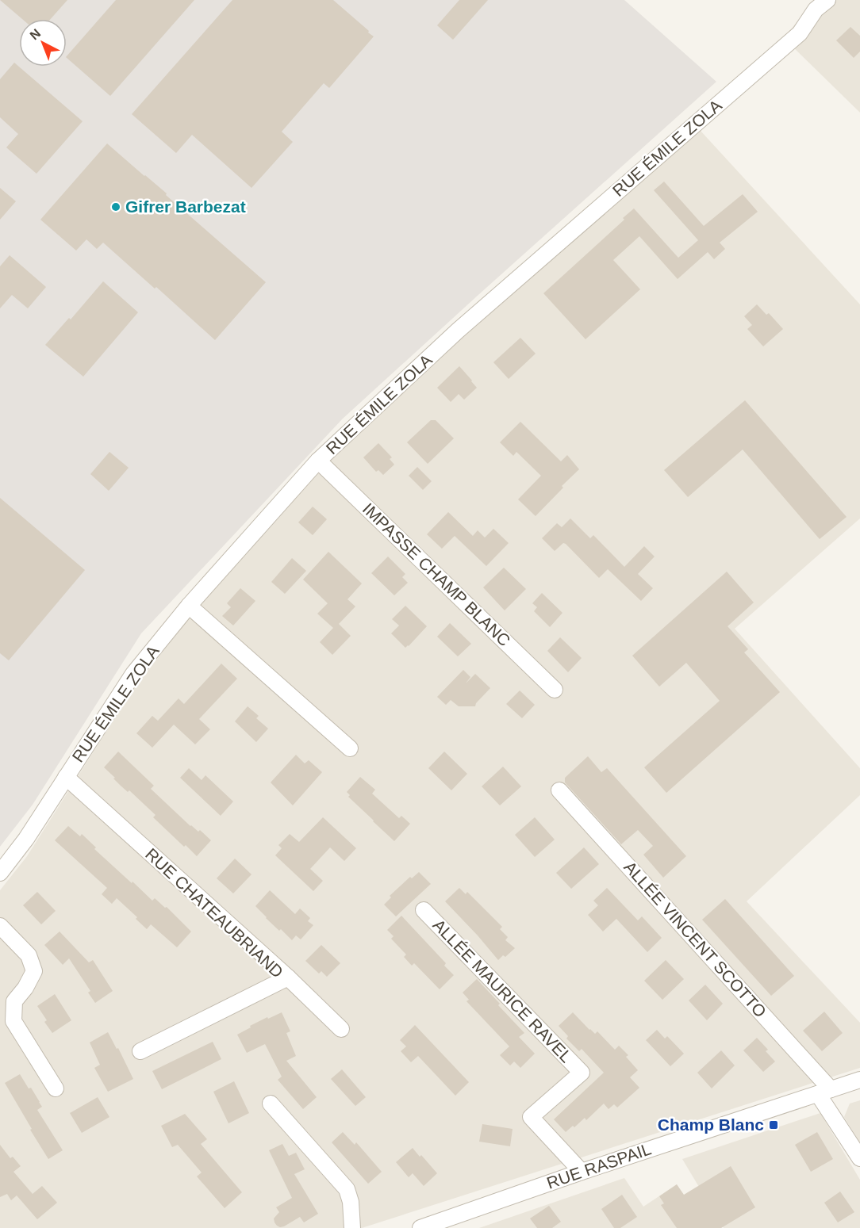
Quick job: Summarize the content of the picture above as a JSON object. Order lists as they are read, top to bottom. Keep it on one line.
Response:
{"streets":{"street":["RUE ÉMILE ZOLA","IMPASSE CHAMP BLANC","RUE CHATEAUBRIAND","ALLÉE VINCENT SCOTTO","ALLÉE MAURICE RAVEL","RUE RASPAIL"]},"crossings":[["RUE ÉMILE ZOLA","IMPASSE CHAMP BLANC"],["RUE ÉMILE ZOLA","RUE CHATEAUBRIAND"],["ALLÉE VINCENT SCOTTO","RUE RASPAIL"],["ALLÉE MAURICE RAVEL","RUE RASPAIL"]],"places":{"other":["Gifrer Barbezat"],"transit":["Champ Blanc"]},"north":"top left"}
